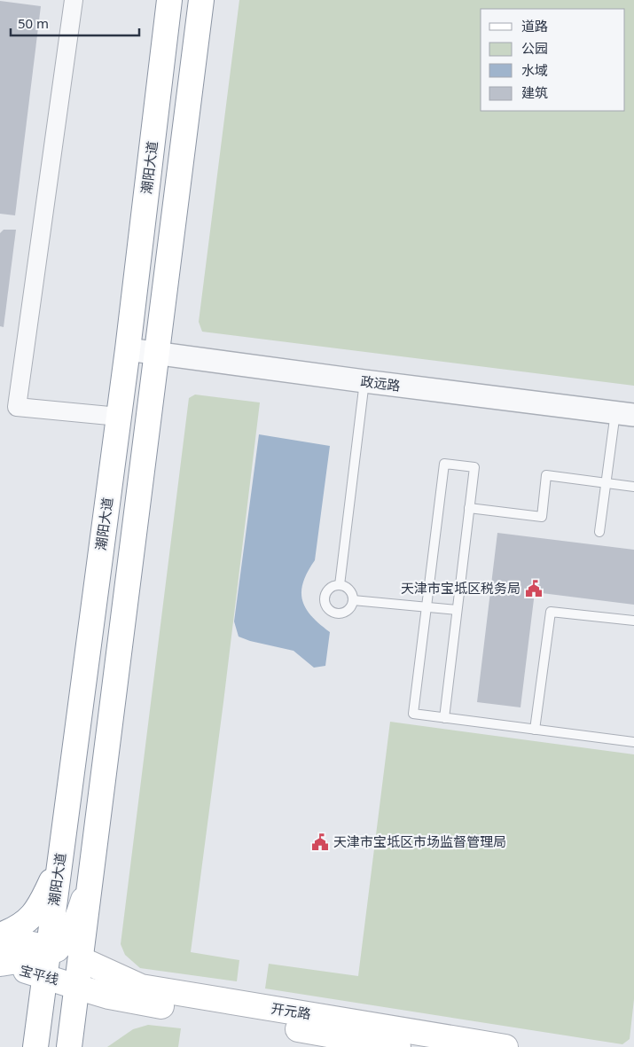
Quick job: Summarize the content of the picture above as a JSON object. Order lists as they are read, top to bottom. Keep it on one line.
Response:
{"streets":{"main road":["潮阳大道","宝平线","开元路"],"street":["政远路"]},"crossings":[["潮阳大道","政远路"],["潮阳大道","宝平线"],["潮阳大道","开元路"],["宝平线","开元路"]],"places":{"public building":["天津市宝坻区税务局","天津市宝坻区市场监督管理局"]},"legend":["道路","公园","水域","建筑"],"scale_bar":"50 m"}
